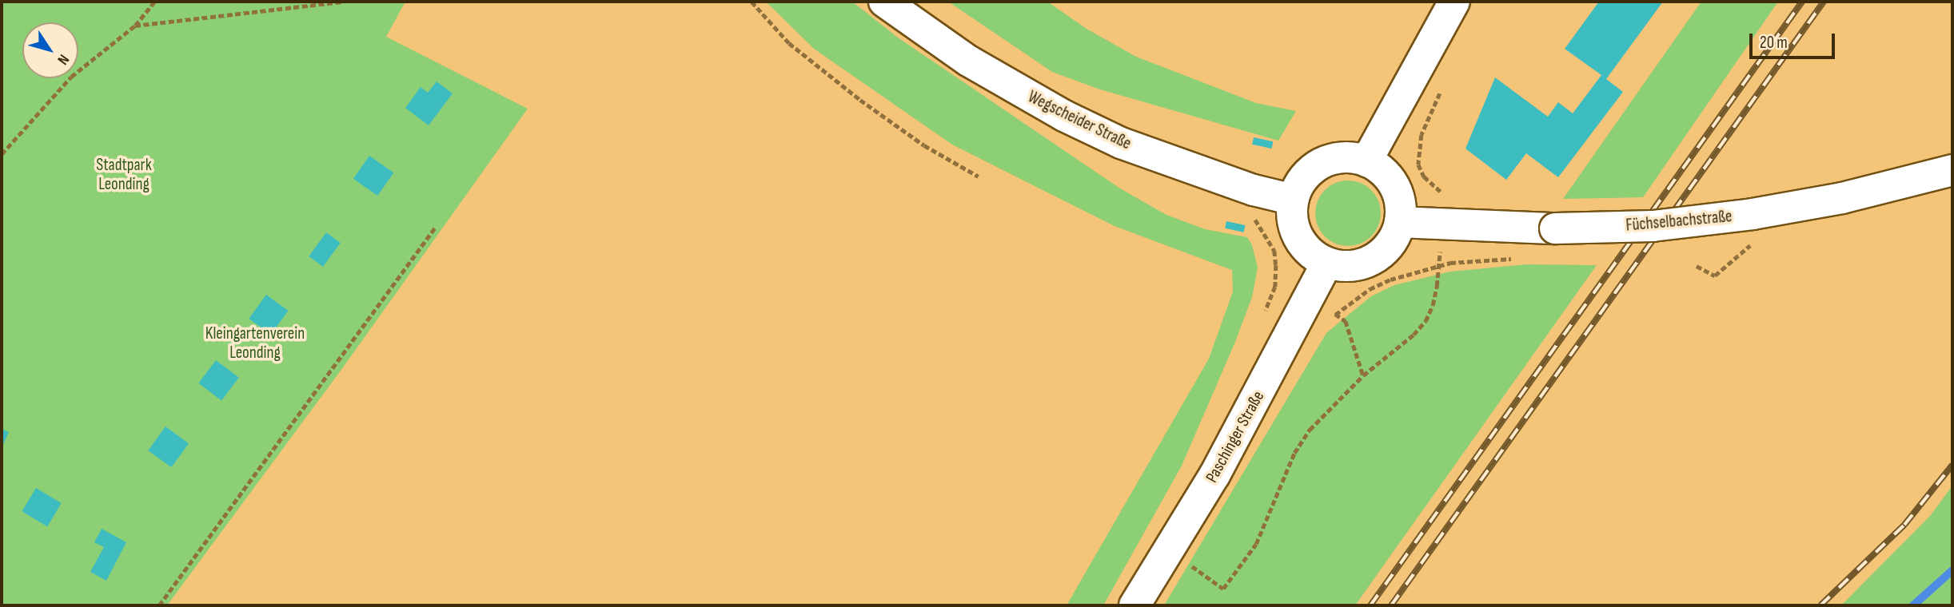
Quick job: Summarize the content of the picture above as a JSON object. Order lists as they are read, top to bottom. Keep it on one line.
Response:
{"streets":{"street":["Wegscheider Straße","Füchselbachstraße","Paschinger Straße"]},"crossings":[["Wegscheider Straße","Füchselbachstraße"],["Wegscheider Straße","Paschinger Straße"],["Füchselbachstraße","Paschinger Straße"]],"parks":["Stadtpark Leonding","Kleingartenverein Leonding"],"scale_bar":"20 m","north":"bottom right"}
